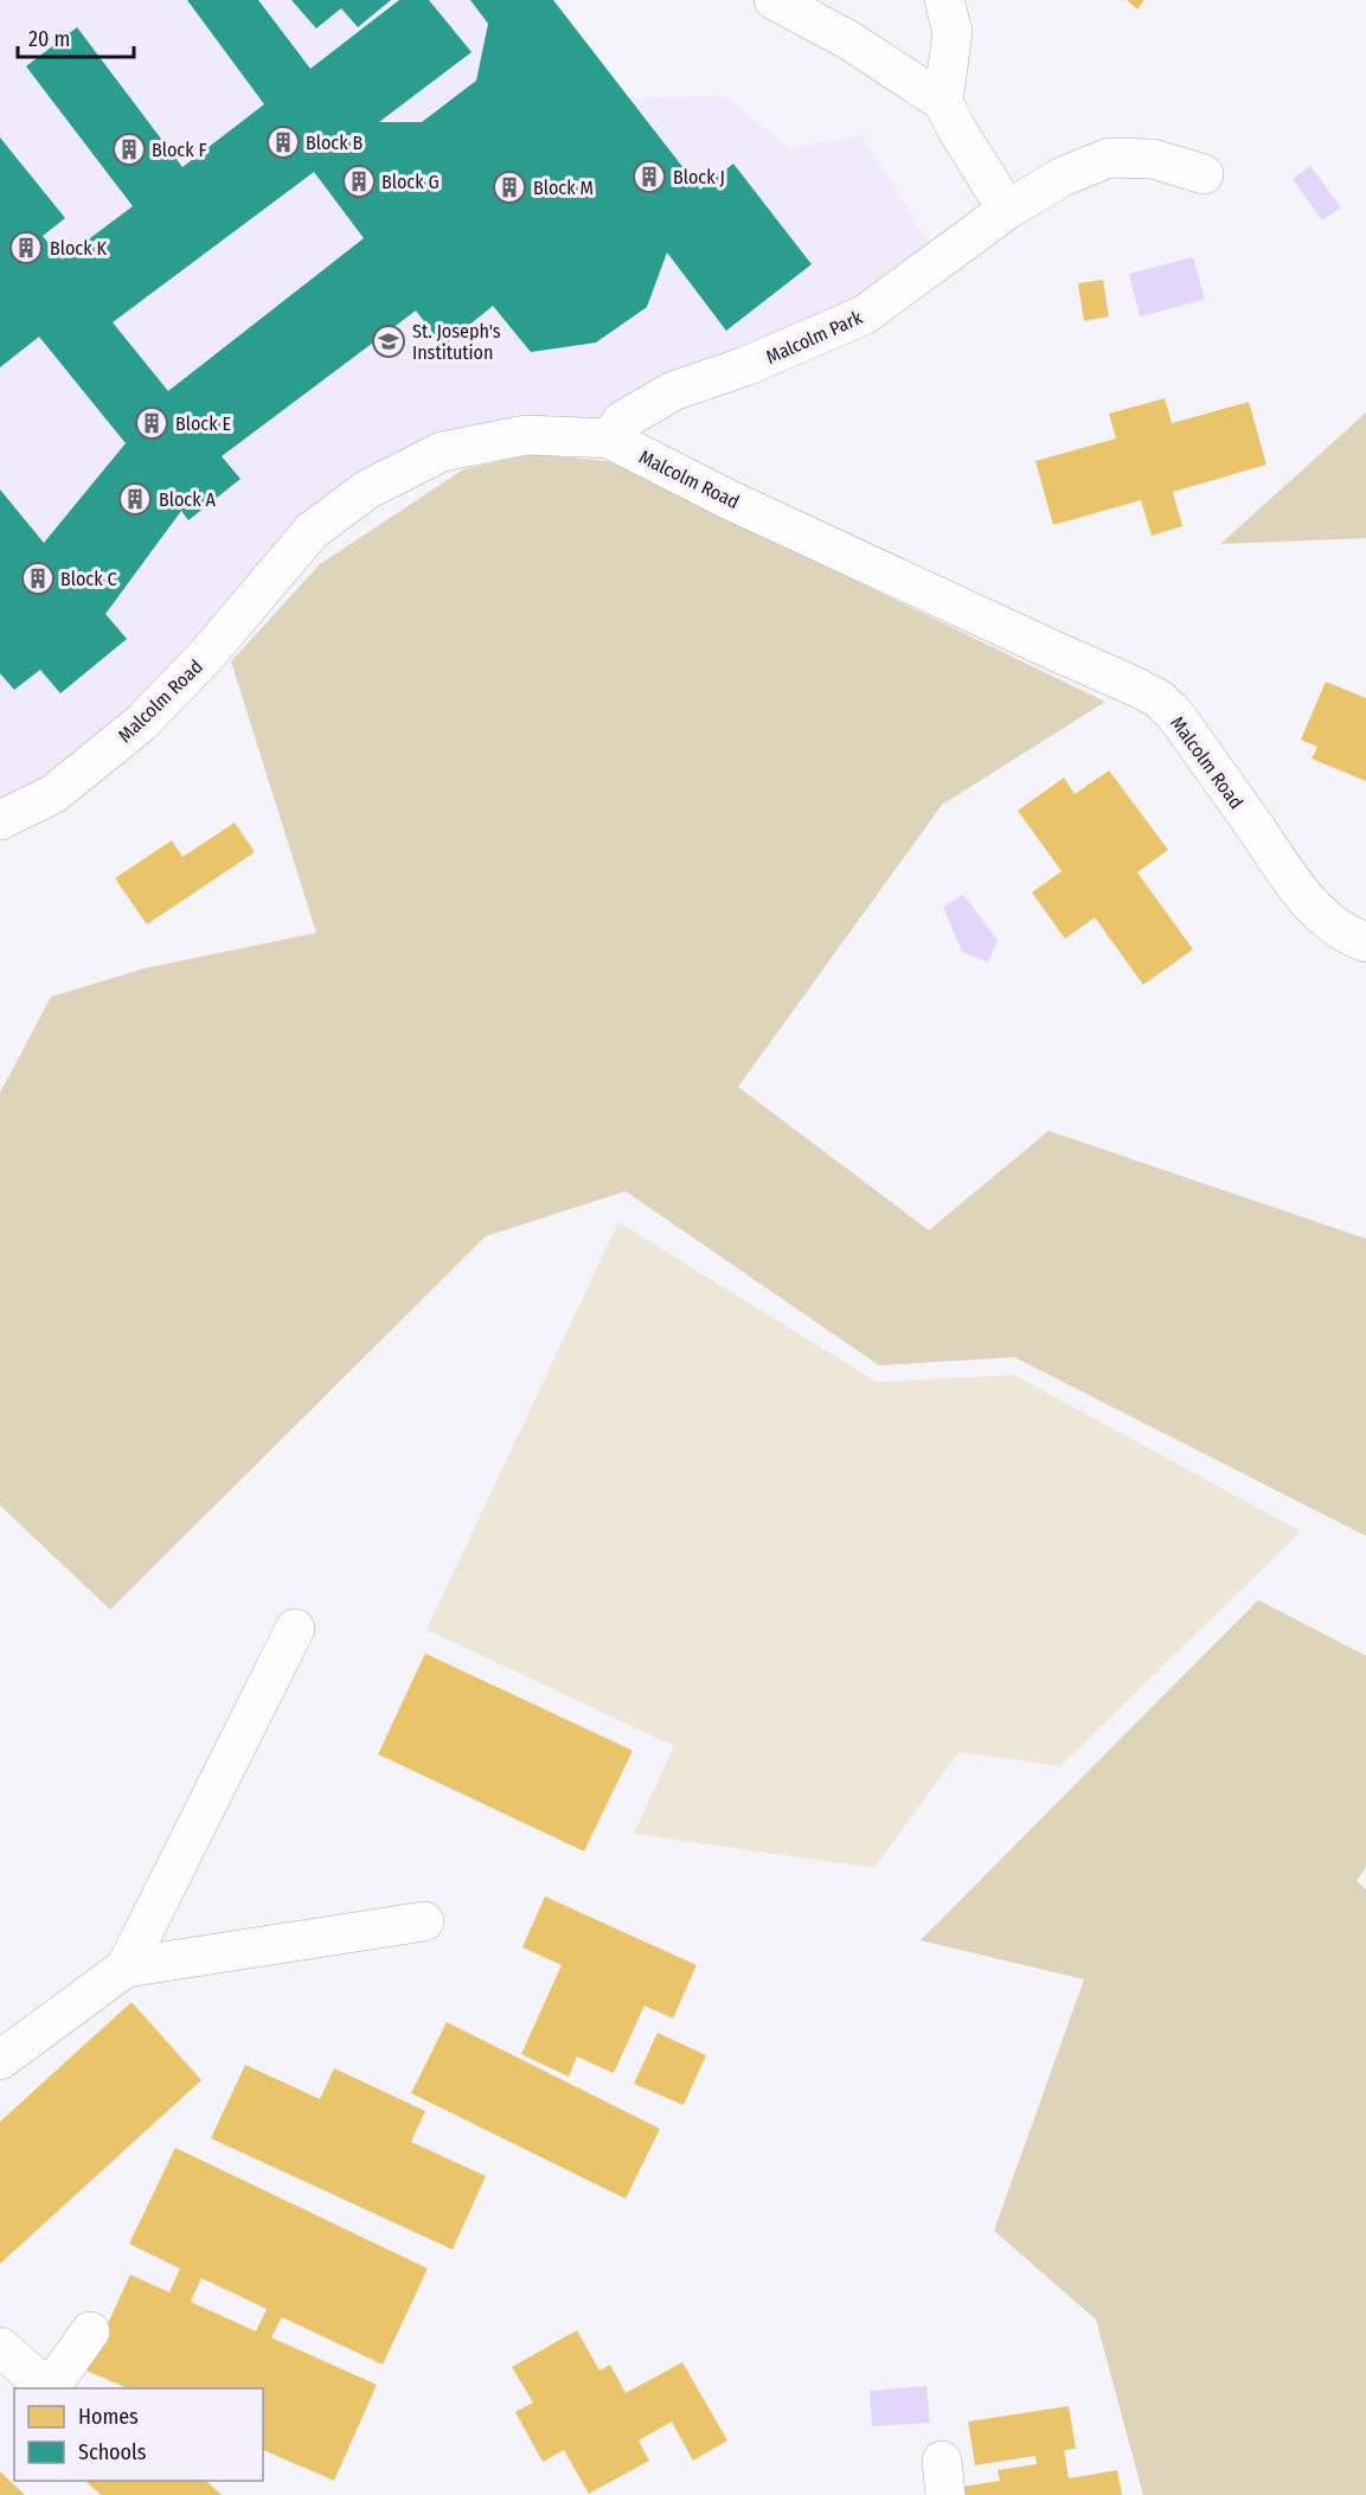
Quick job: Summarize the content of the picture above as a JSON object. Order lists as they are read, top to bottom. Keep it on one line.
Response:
{"streets":{"street":["Malcolm Park","Malcolm Road"]},"crossings":[["Malcolm Park","Malcolm Road"]],"places":{"building":["Block B","Block F","Block J","Block G","Block M","Block K","Block E","Block A","Block C"],"school or university":["St. Joseph's Institution"]},"legend":["Homes","Schools"],"scale_bar":"20 m"}
